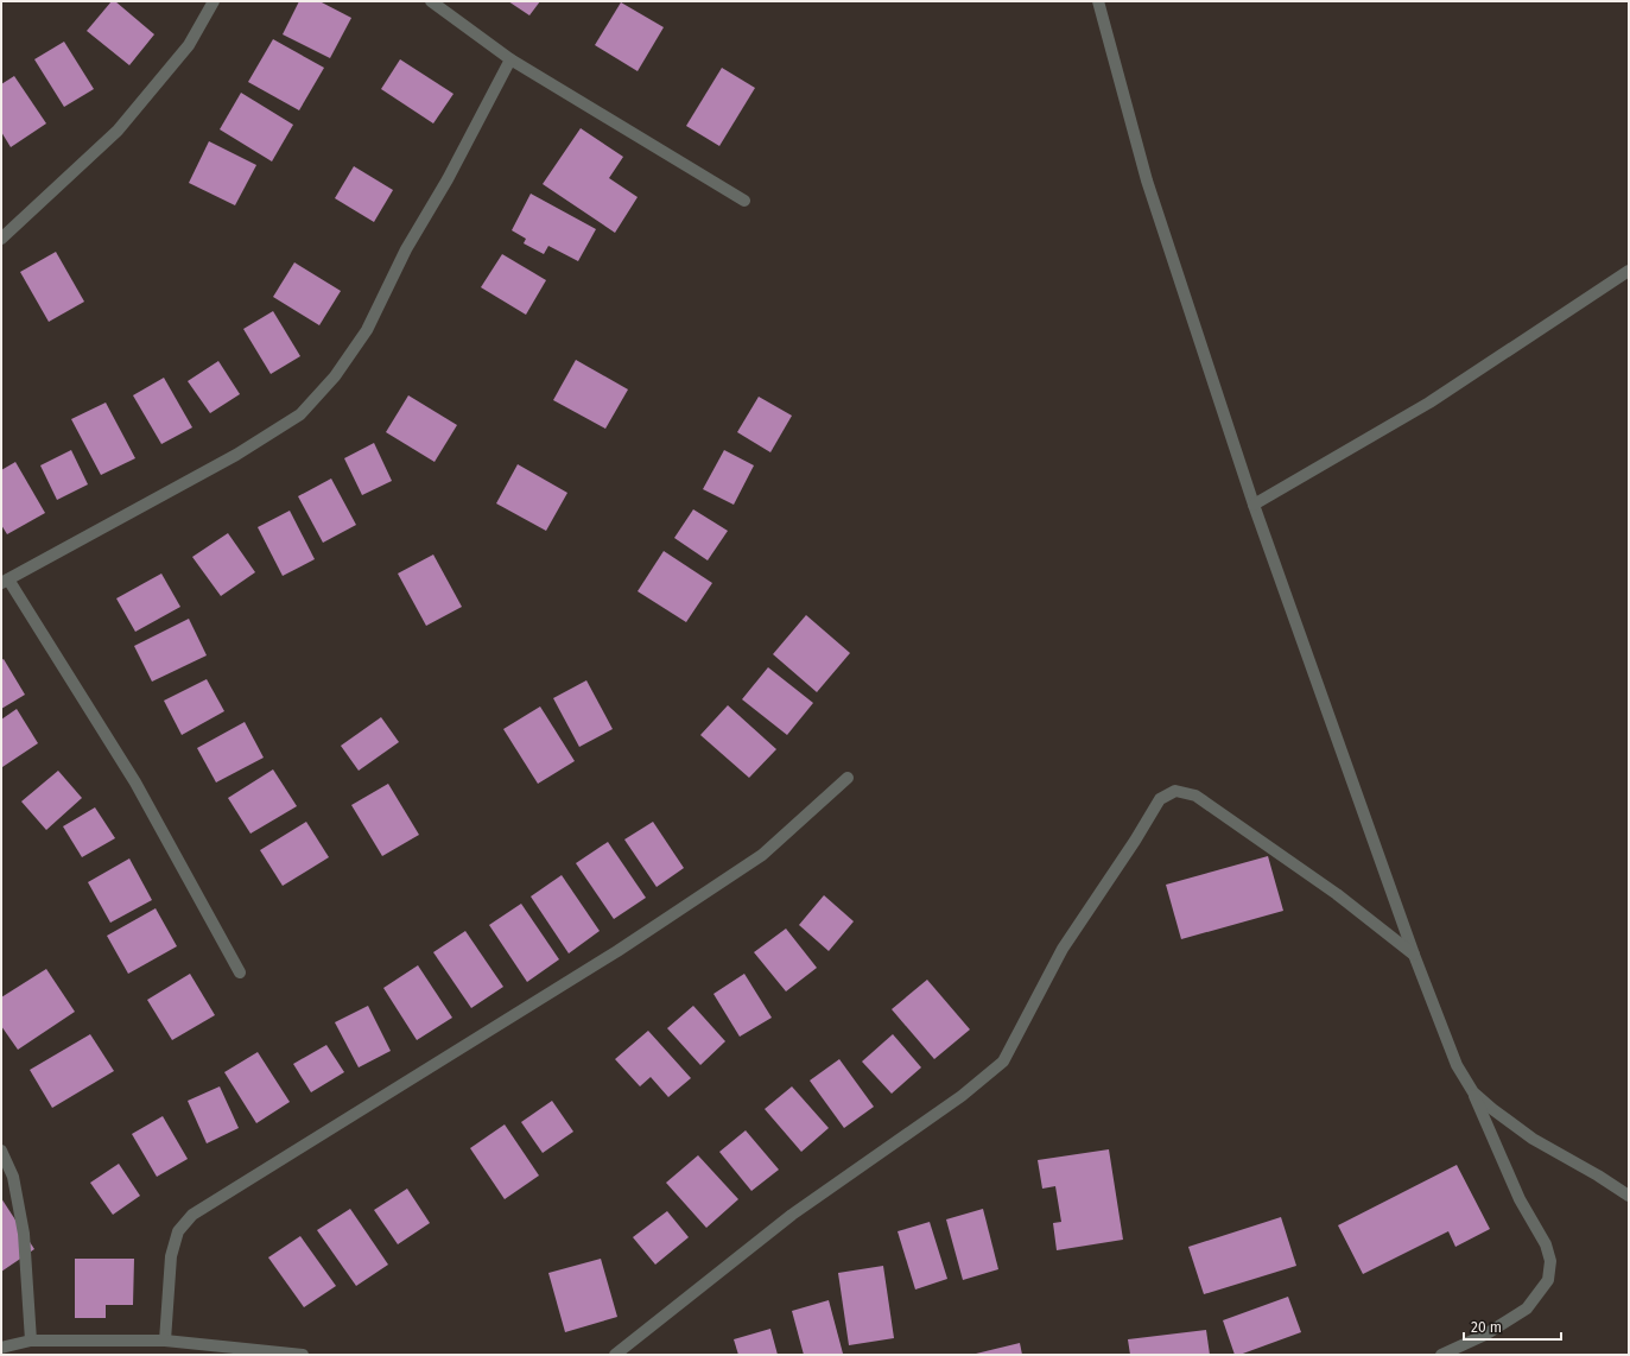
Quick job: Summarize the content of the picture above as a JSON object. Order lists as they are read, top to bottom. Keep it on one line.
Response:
{"scale_bar":"20 m"}
